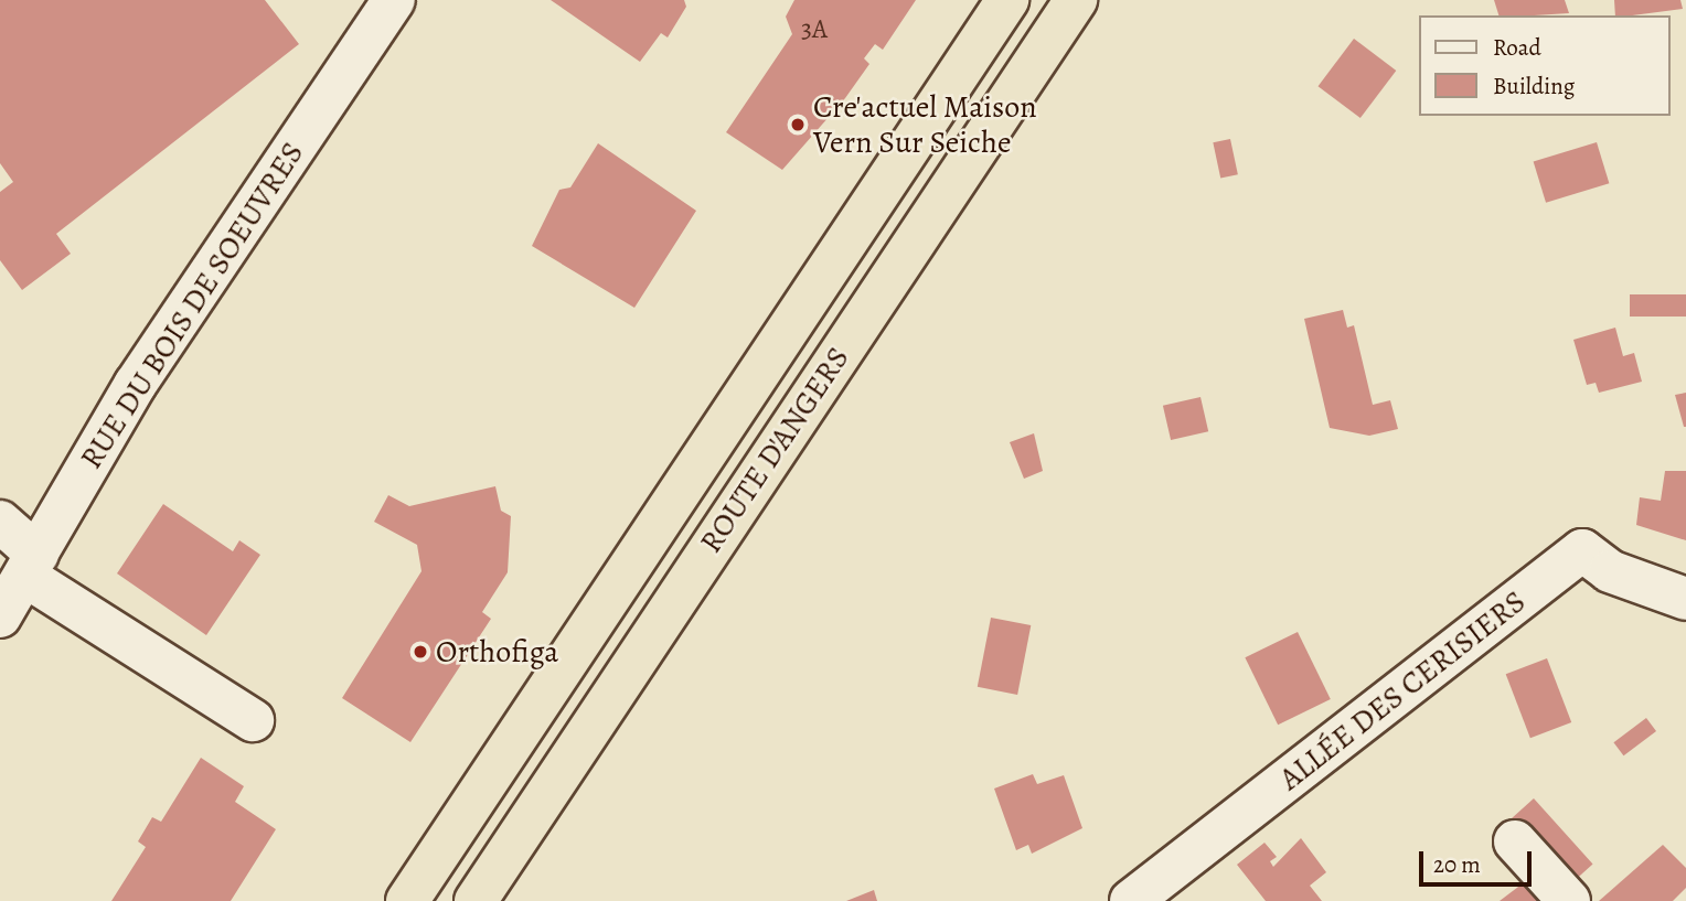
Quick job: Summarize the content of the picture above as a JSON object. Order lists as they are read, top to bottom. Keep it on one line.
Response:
{"streets":{"highway":["ROUTE D'ANGERS"],"street":["RUE DU BOIS DE SOEUVRES","ALLÉE DES CERISIERS"]},"places":["Cre'actuel Maison Vern Sur Seiche","Orthofiga"],"house_numbers":["3A"],"legend":["Road","Building"],"scale_bar":"20 m"}
